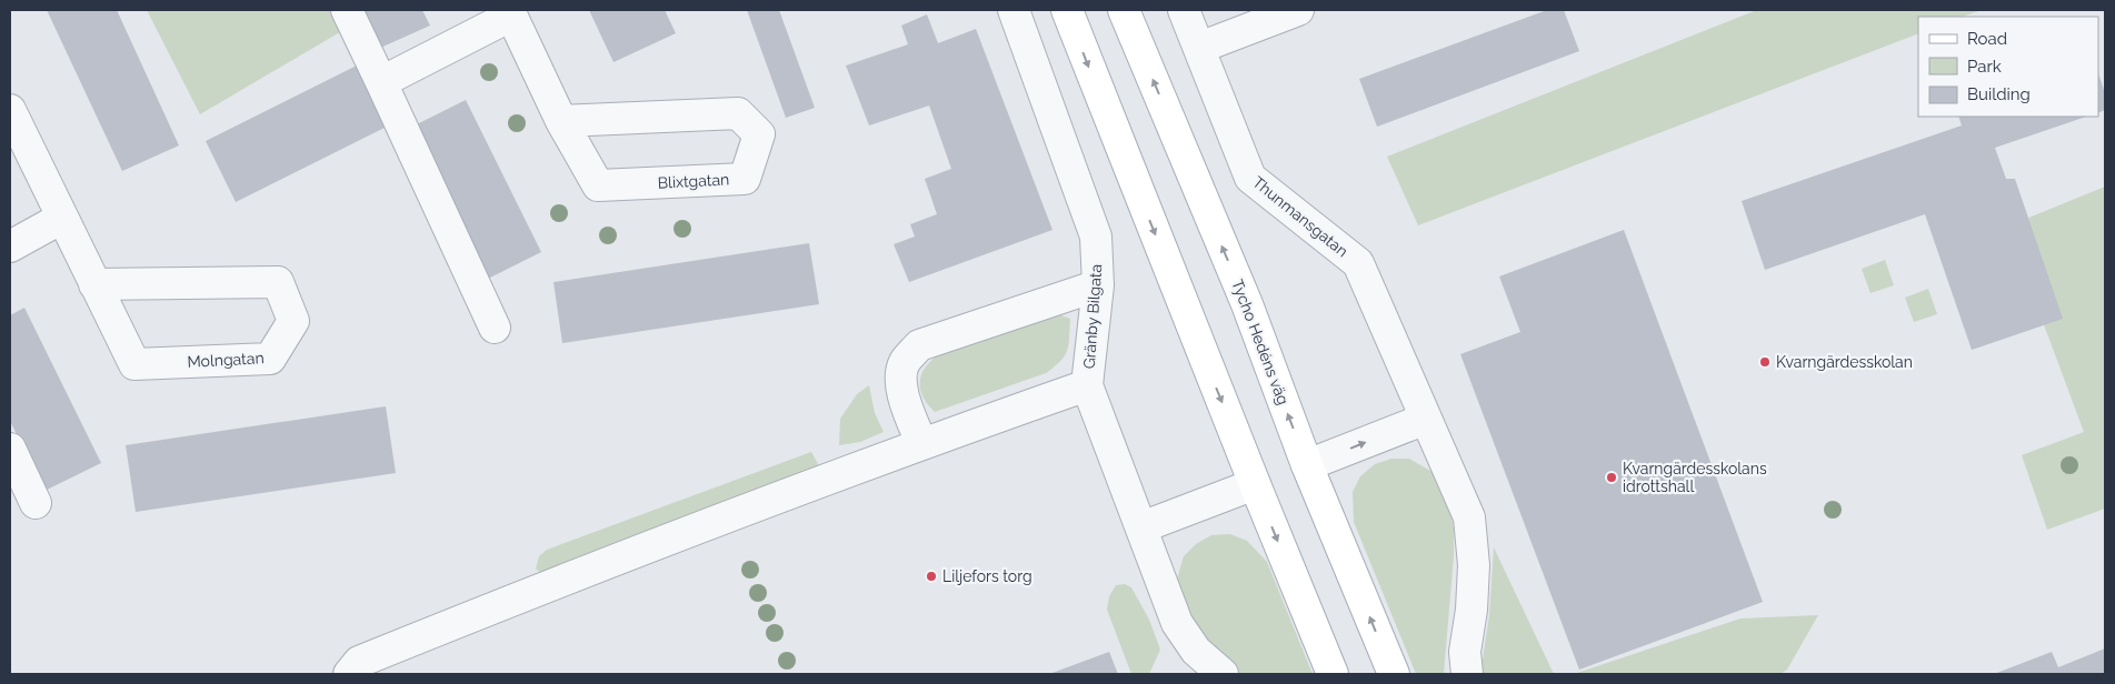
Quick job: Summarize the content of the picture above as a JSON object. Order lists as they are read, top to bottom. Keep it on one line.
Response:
{"streets":{"main road":["Tycho Hedéns väg"],"street":["Blixtgatan","Thunmansgatan","Gränby Bilgata","Molngatan"]},"places":["Kvarngärdesskolan","Kvarngärdesskolans idrottshall","Liljefors torg"],"legend":["Road","Park","Building"]}
